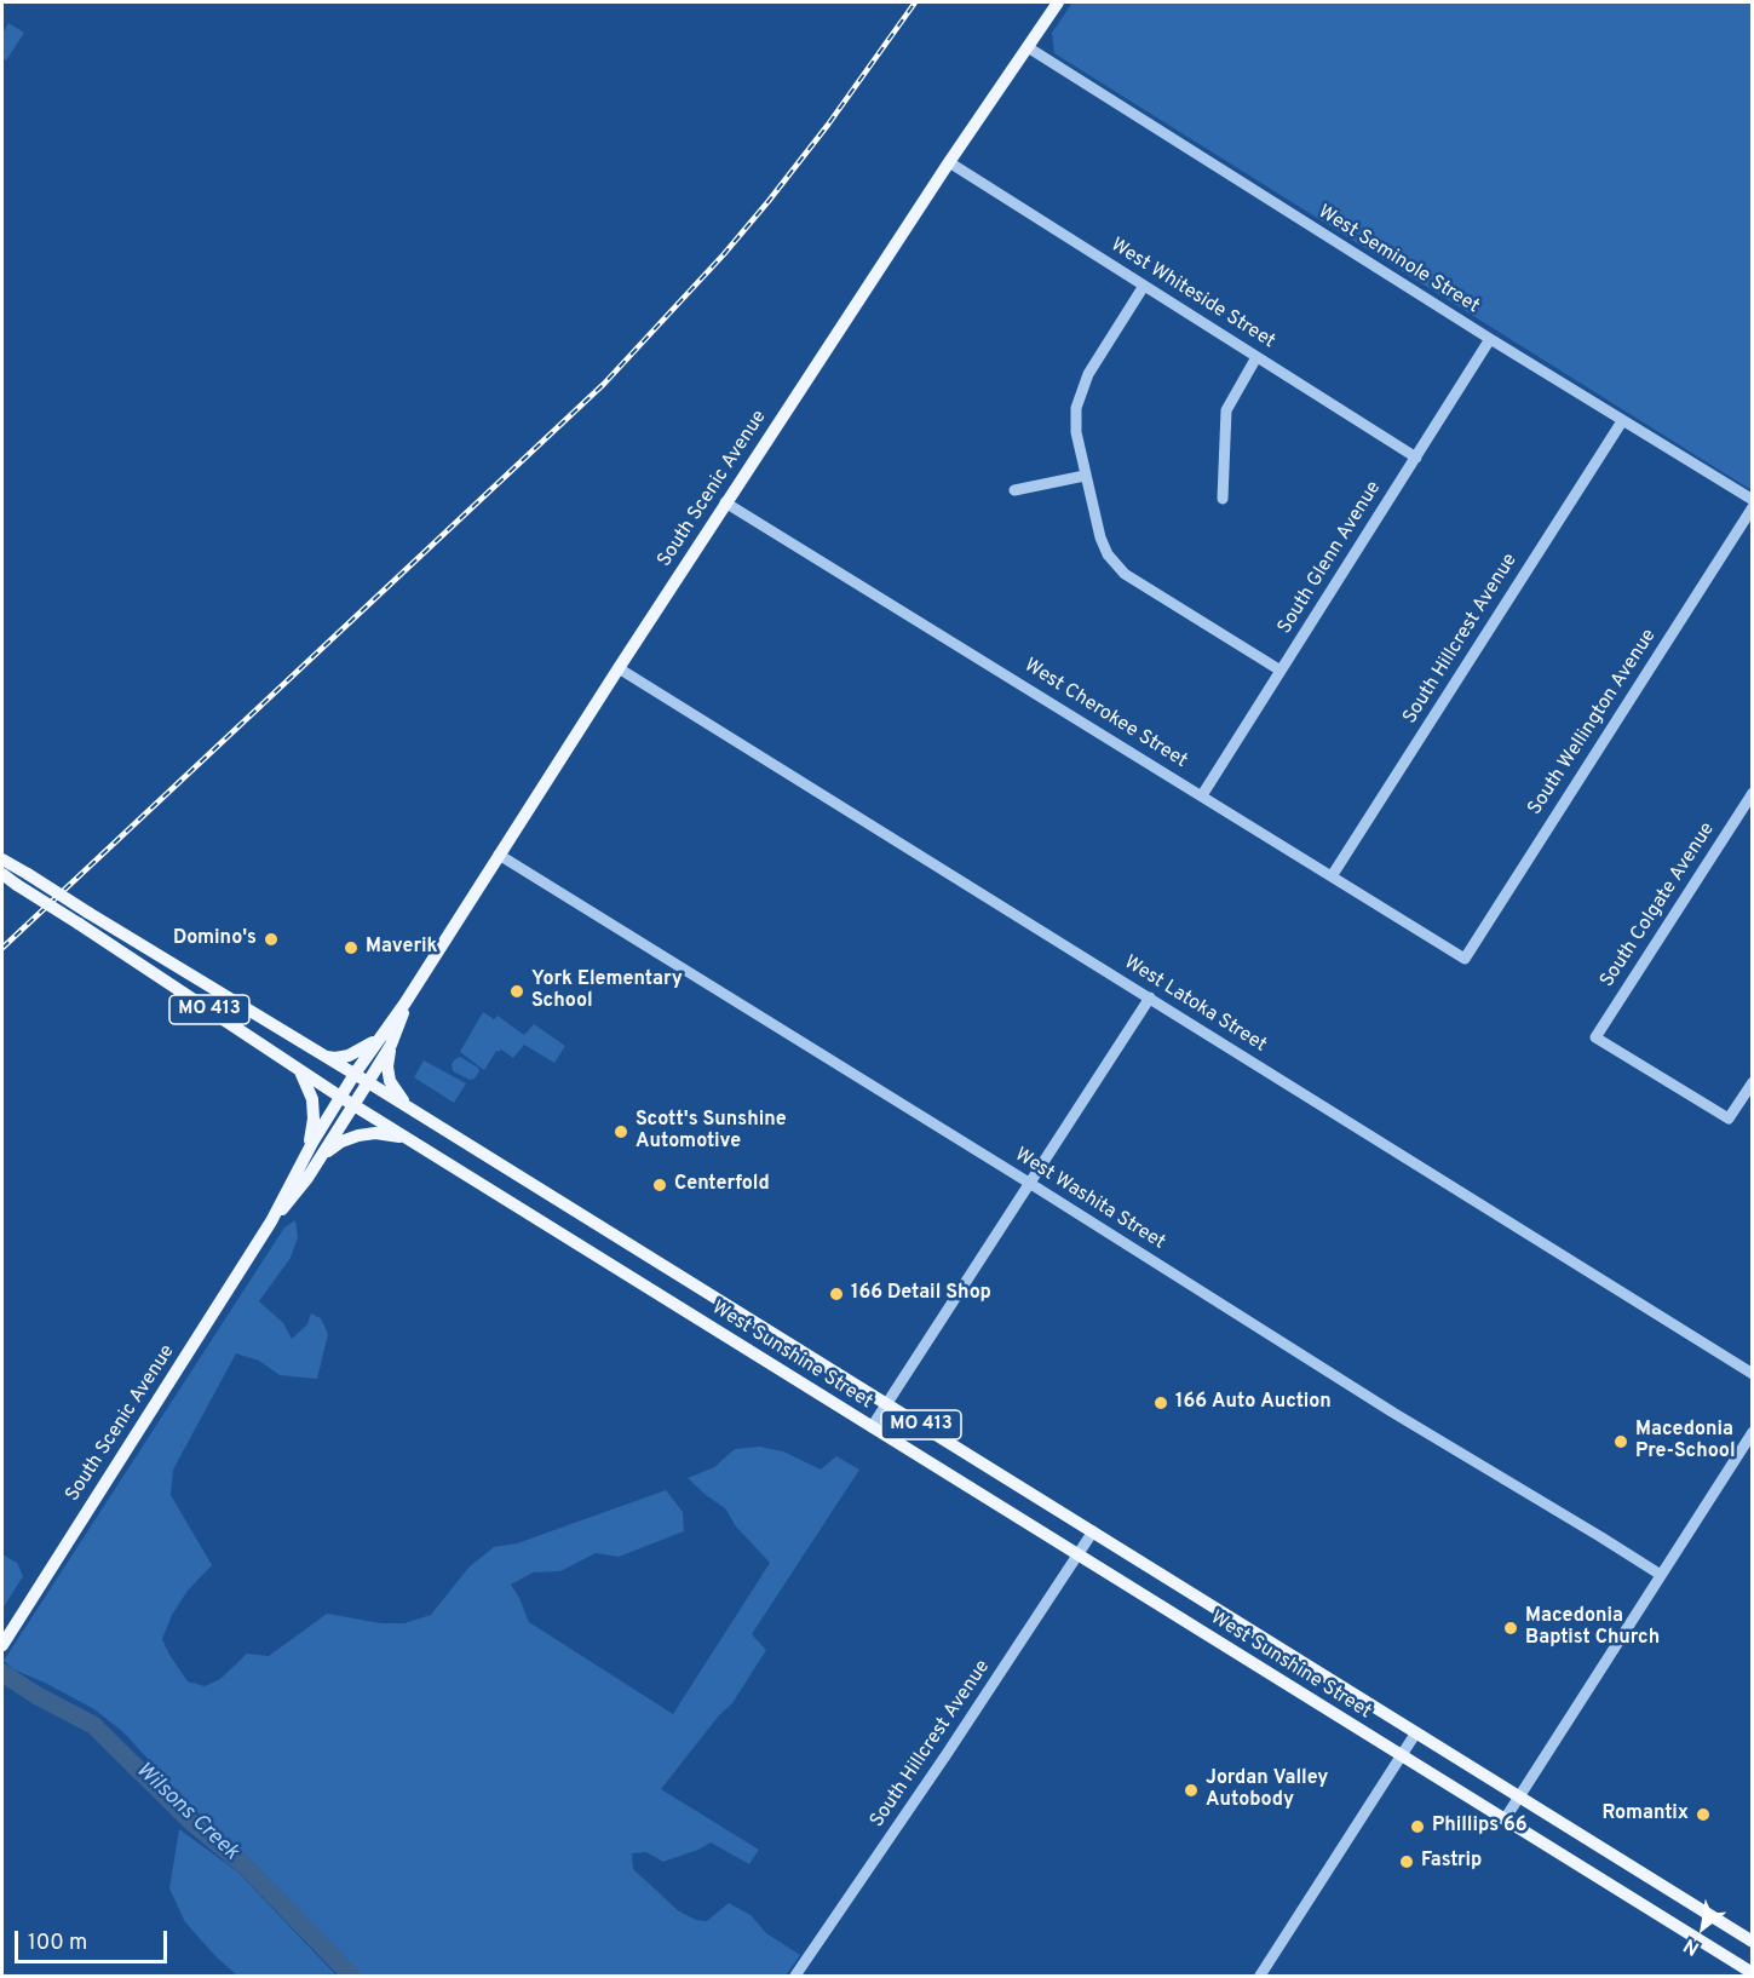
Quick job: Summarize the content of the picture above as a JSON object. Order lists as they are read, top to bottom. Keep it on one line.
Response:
{"streets":{"main road":["South Scenic Avenue","MO 413","West Sunshine Street"],"street":["West Seminole Street","West Whiteside Street","South Glenn Avenue","South Hillcrest Avenue","West Cherokee Street","South Wellington Avenue","South Colgate Avenue","West Latoka Street","West Washita Street"]},"crossings":[["West Seminole Street","South Scenic Avenue"],["West Seminole Street","South Glenn Avenue"],["West Seminole Street","South Hillcrest Avenue"],["West Whiteside Street","South Scenic Avenue"],["West Whiteside Street","South Glenn Avenue"],["South Scenic Avenue","West Cherokee Street"],["South Scenic Avenue","West Latoka Street"],["South Scenic Avenue","West Washita Street"],["South Scenic Avenue","West Sunshine Street"],["South Glenn Avenue","West Cherokee Street"],["South Hillcrest Avenue","West Cherokee Street"],["South Hillcrest Avenue","West Sunshine Street"],["West Cherokee Street","South Wellington Avenue"]],"water":["Wilsons Creek"],"places":["Domino's","Maverik","York Elementary School","Scott's Sunshine Automotive","Centerfold","166 Detail Shop","166 Auto Auction","Macedonia Pre-School","Macedonia Baptist Church","Jordan Valley Autobody","Romantix","Phillips 66","Fastrip"],"scale_bar":"100 m","north":"bottom left"}
